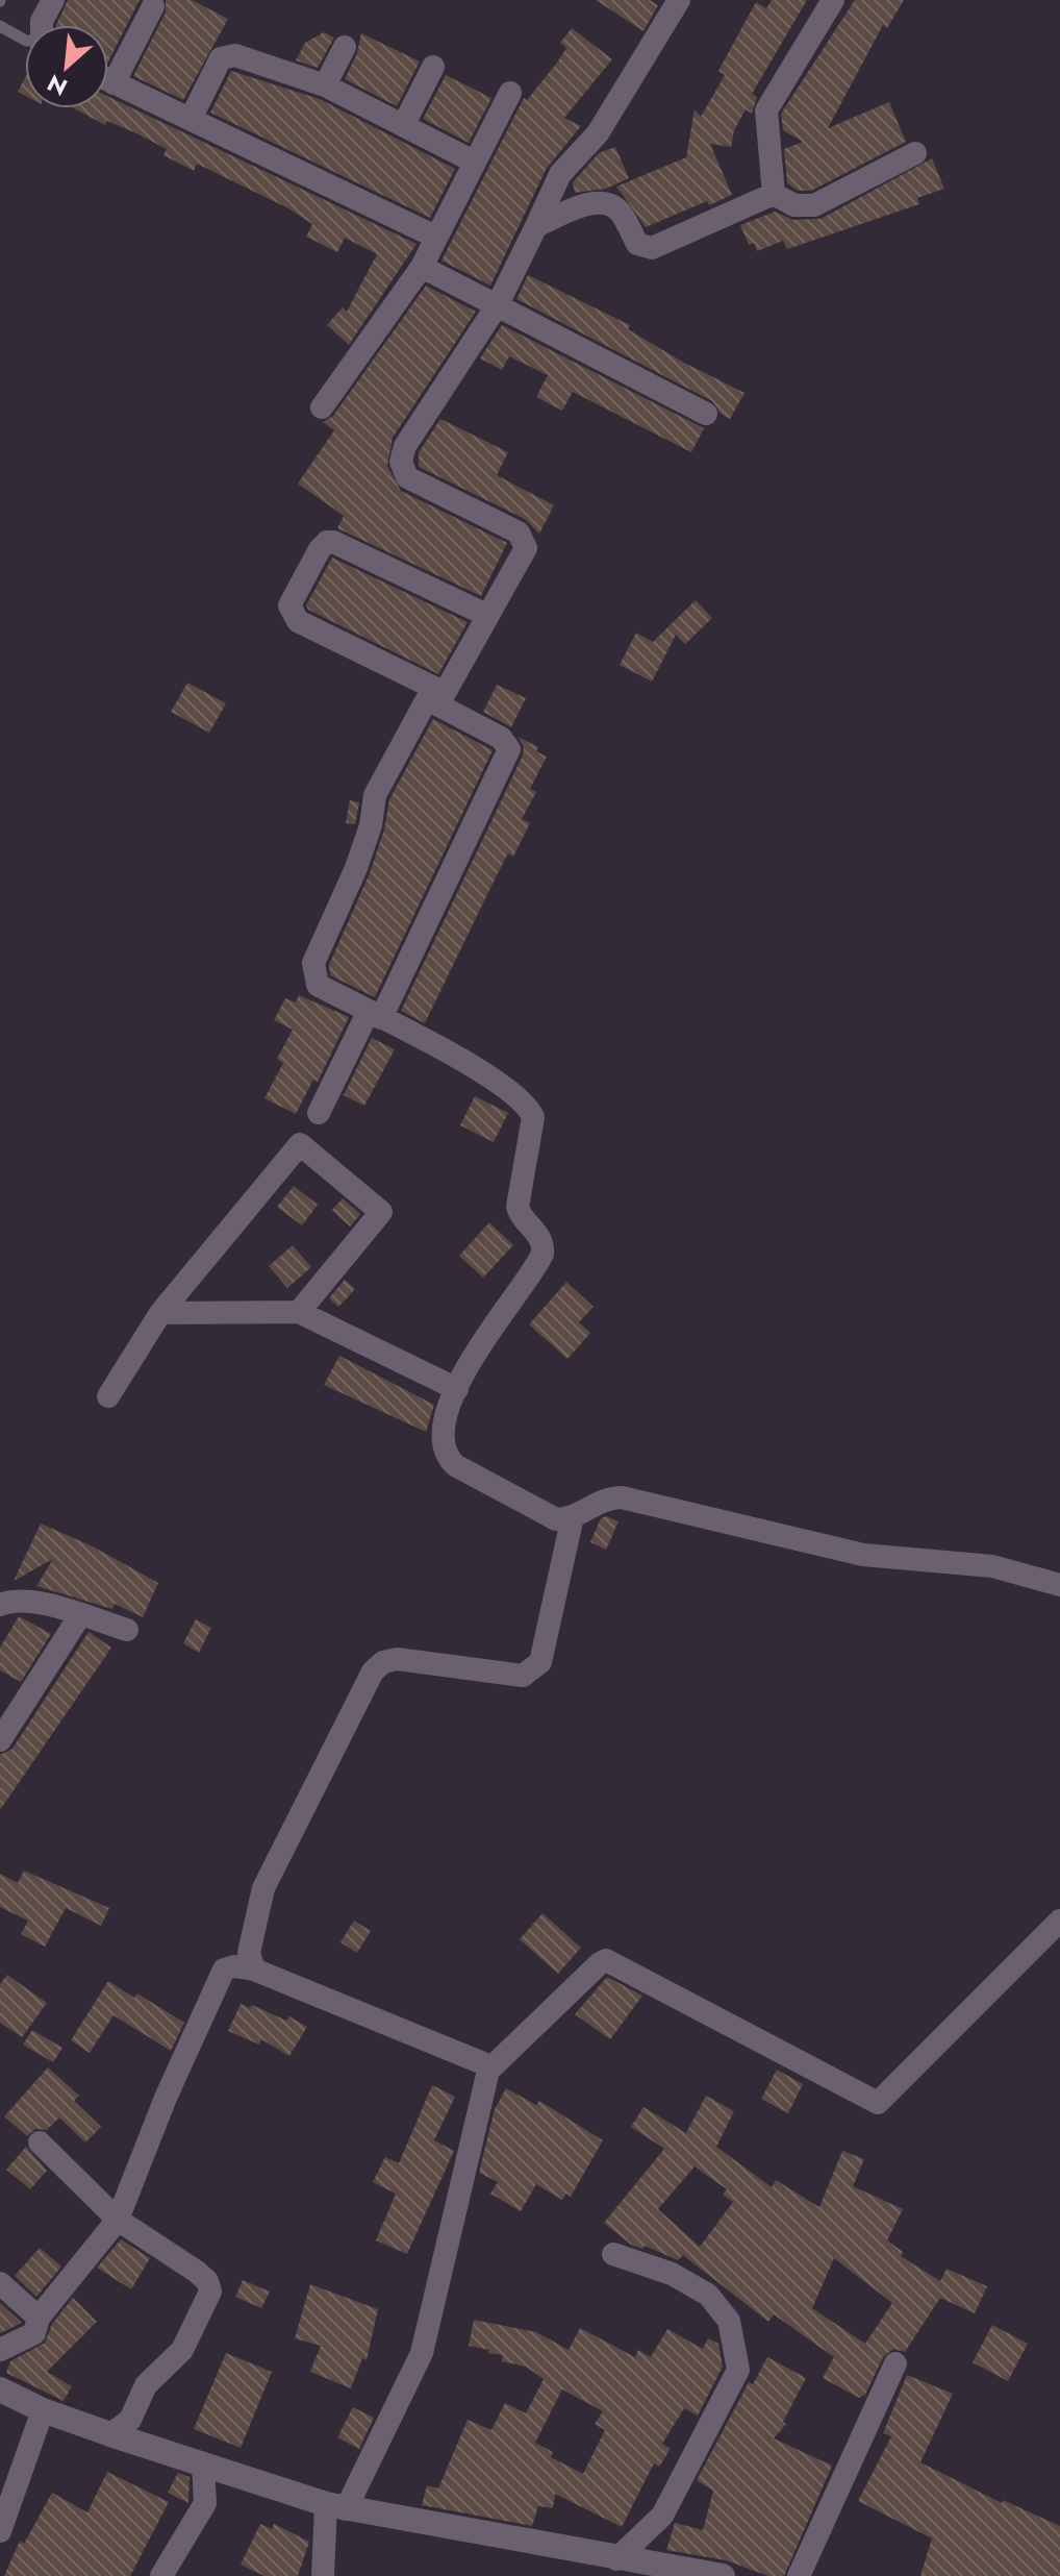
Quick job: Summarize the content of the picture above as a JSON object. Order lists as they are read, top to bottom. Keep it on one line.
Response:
{"north":"bottom left"}
